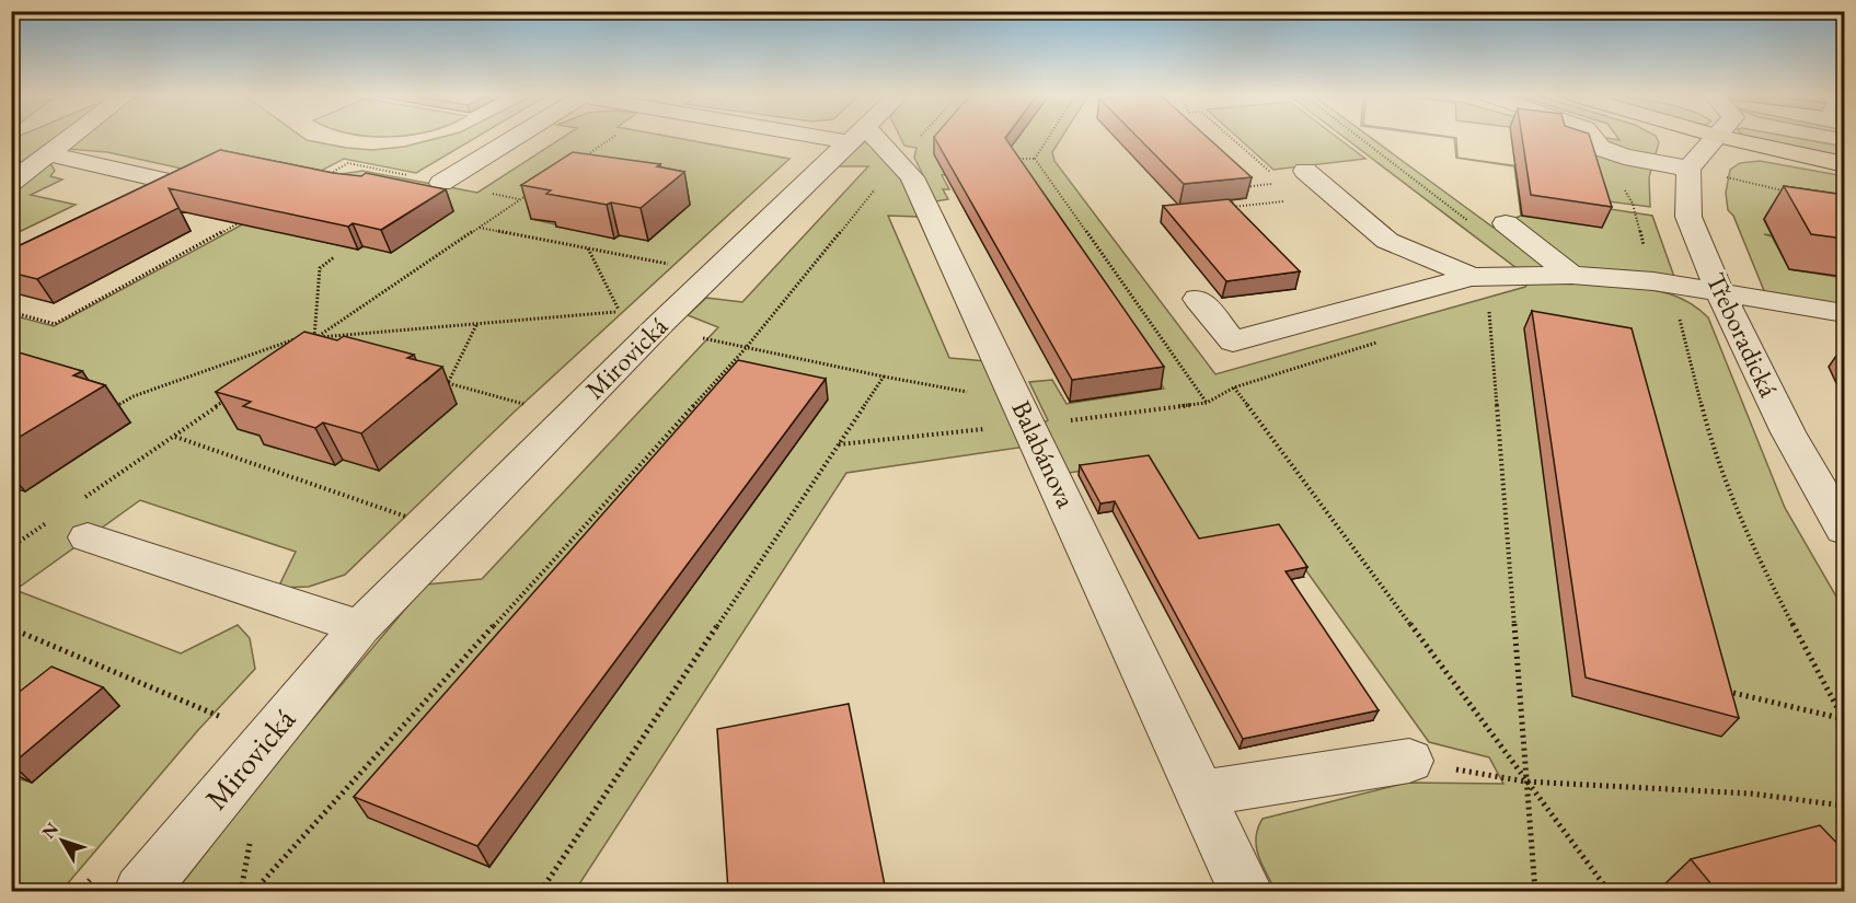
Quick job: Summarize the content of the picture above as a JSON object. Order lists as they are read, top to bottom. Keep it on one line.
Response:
{"streets":{"street":["Třeboradická","Mirovická","Balabánova"]},"north":"top left"}
